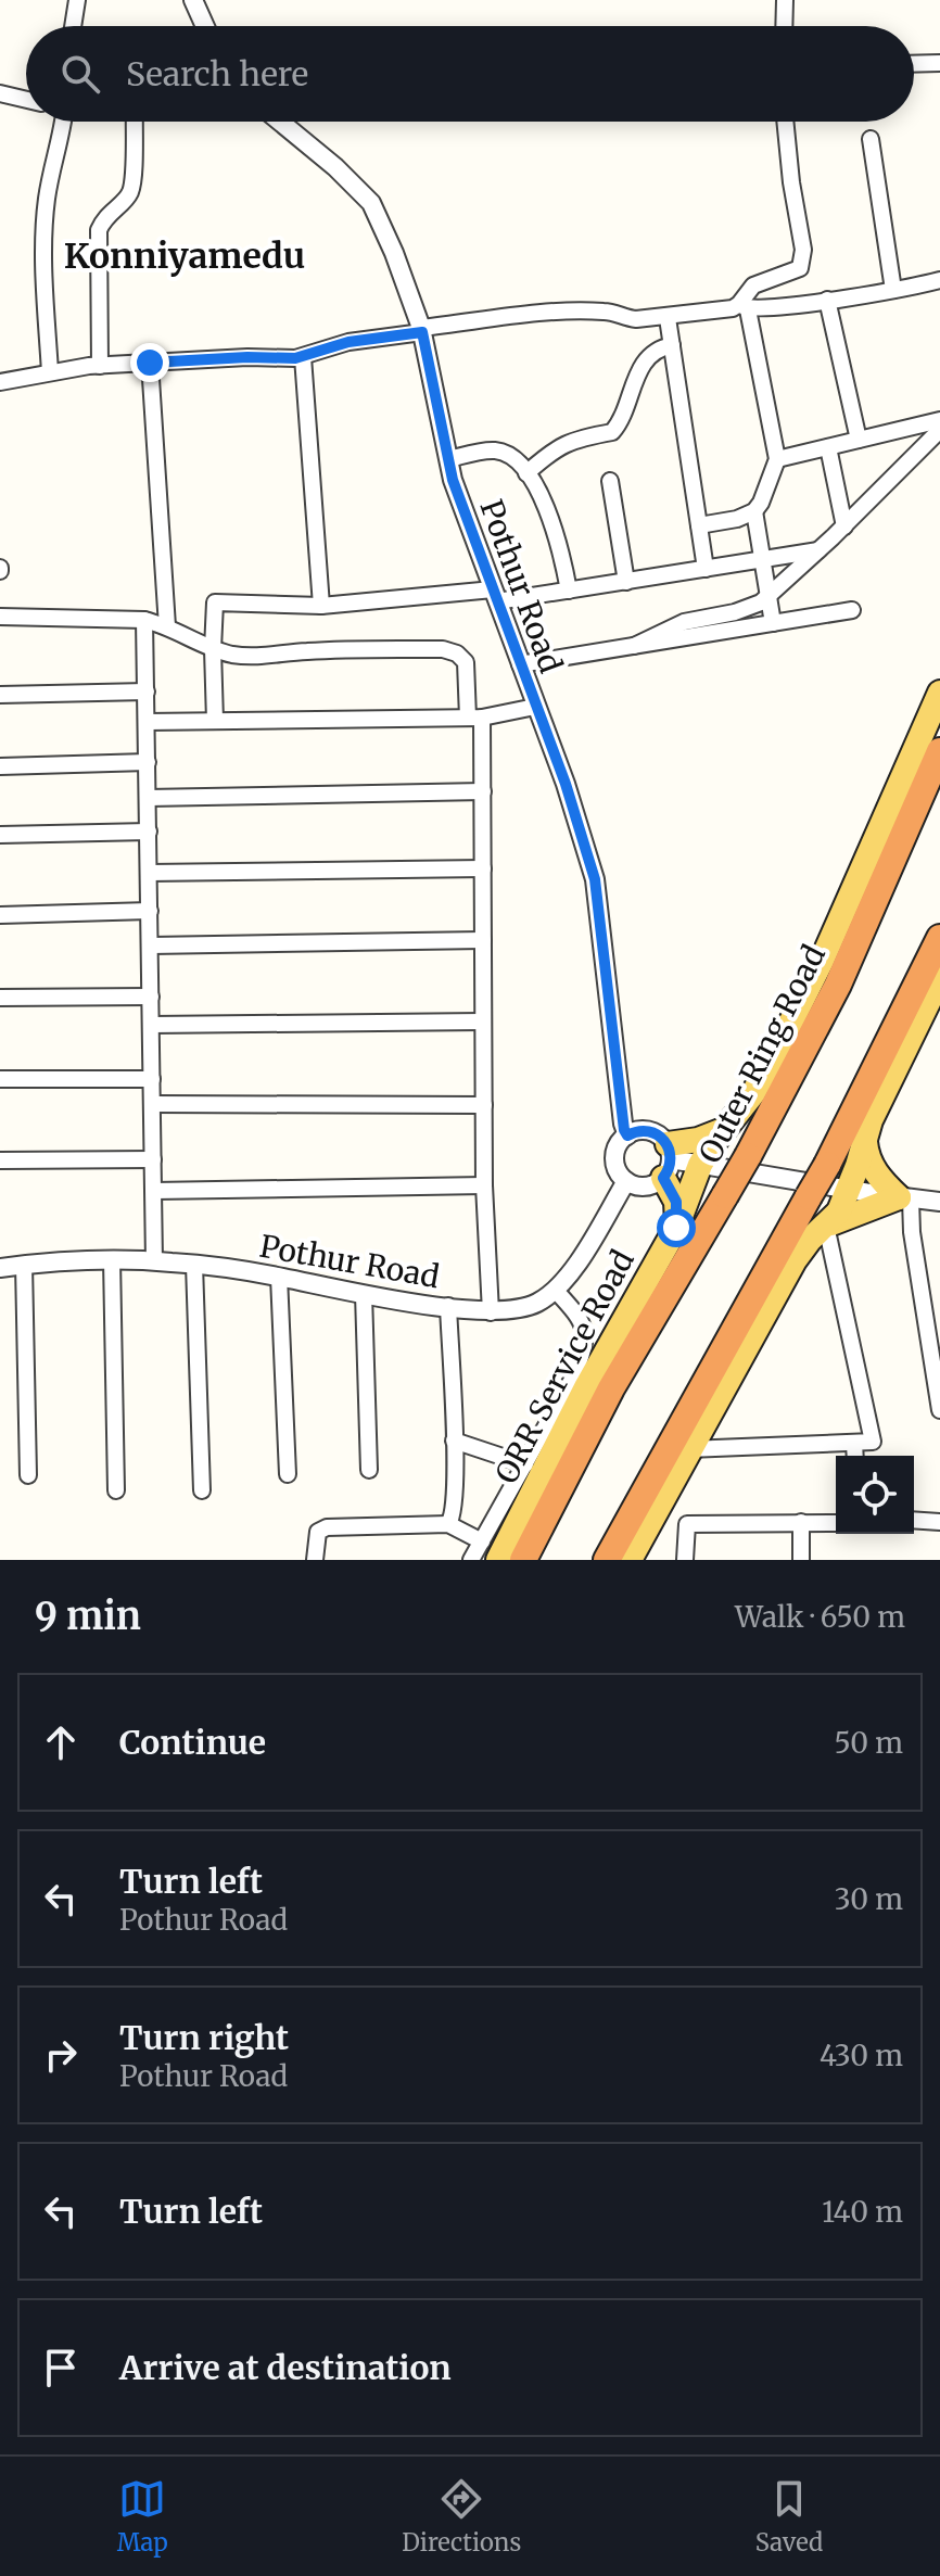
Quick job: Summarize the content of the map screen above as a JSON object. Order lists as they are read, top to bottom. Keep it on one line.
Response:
{"streets":{"highway":["Outer Ring Road"],"main road":["ORR Service Road"],"street":["Pothur Road"]},"districts":["Konniyamedu"],"page":{"search":"Search here","heading":["9 min","Walk · 650 m"],"list":[["Continue","50 m"],["Turn left","Pothur Road","30 m"],["Turn right","Pothur Road","430 m"],["Turn left","140 m"],"Arrive at destination"],"nav":["Map","Directions","Saved"]}}
